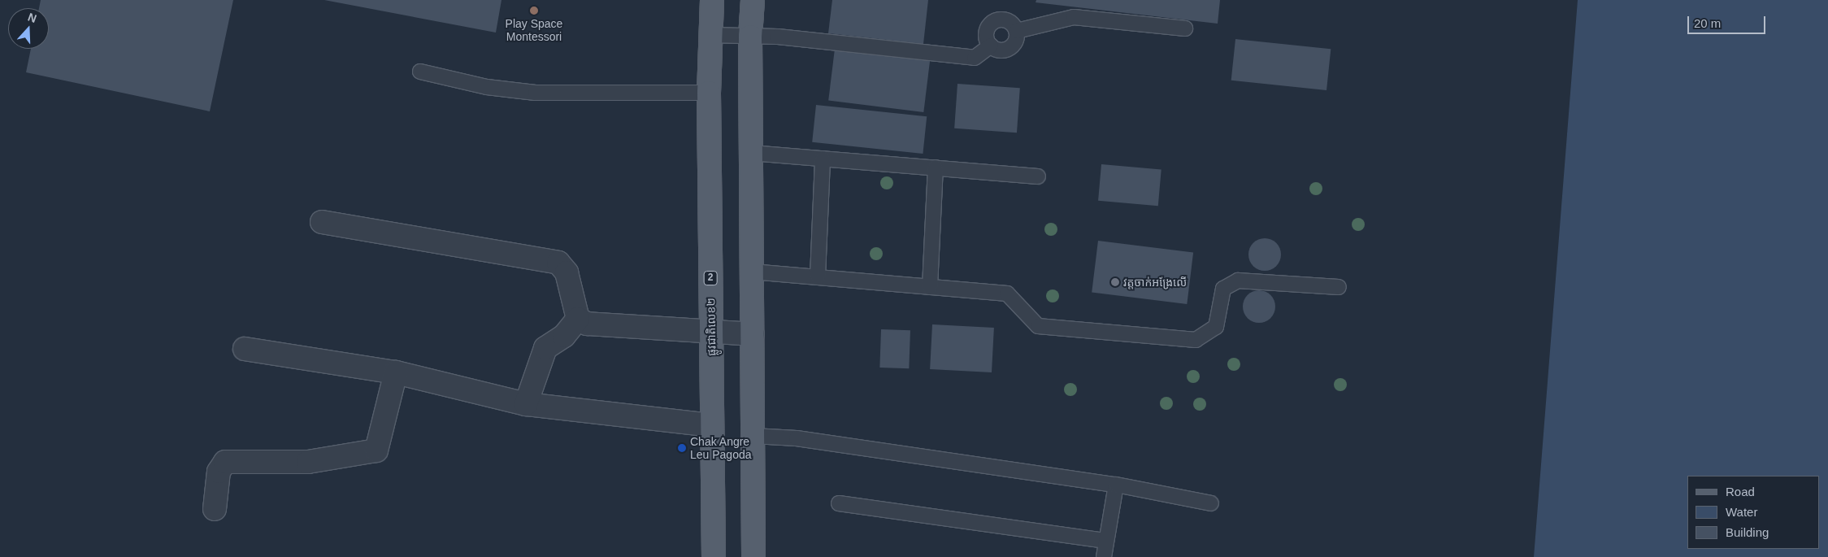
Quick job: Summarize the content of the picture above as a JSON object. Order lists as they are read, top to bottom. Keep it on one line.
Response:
{"streets":{"main road":["2","ផ្លូវជាតិលេខ២"]},"places":["Play Space Montessori","វត្តចាក់អង្រែលើ","Chak Angre Leu Pagoda"],"legend":["Road","Water","Building"],"scale_bar":"20 m","north":"top"}
